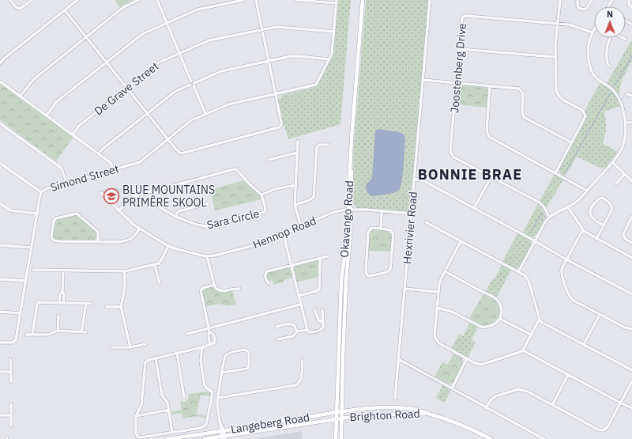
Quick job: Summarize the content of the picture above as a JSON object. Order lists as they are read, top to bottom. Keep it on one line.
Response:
{"streets":{"main road":["Okavango Road","Brighton Road","Langeberg Road"],"street":["Joostenberg Drive","De Grave Street","Simond Street","Sara Circle","Hexrivier Road","Hennop Road"]},"crossings":[["De Grave Street","Simond Street"],["Sara Circle","Hennop Road"],["Okavango Road","Hennop Road"],["Okavango Road","Brighton Road"],["Okavango Road","Langeberg Road"],["Hexrivier Road","Hennop Road"],["Brighton Road","Langeberg Road"]],"districts":["BONNIE BRAE"],"places":{"school or university":["BLUE MOUNTAINS PRIMÊRE SKOOL"]},"north":"top"}
